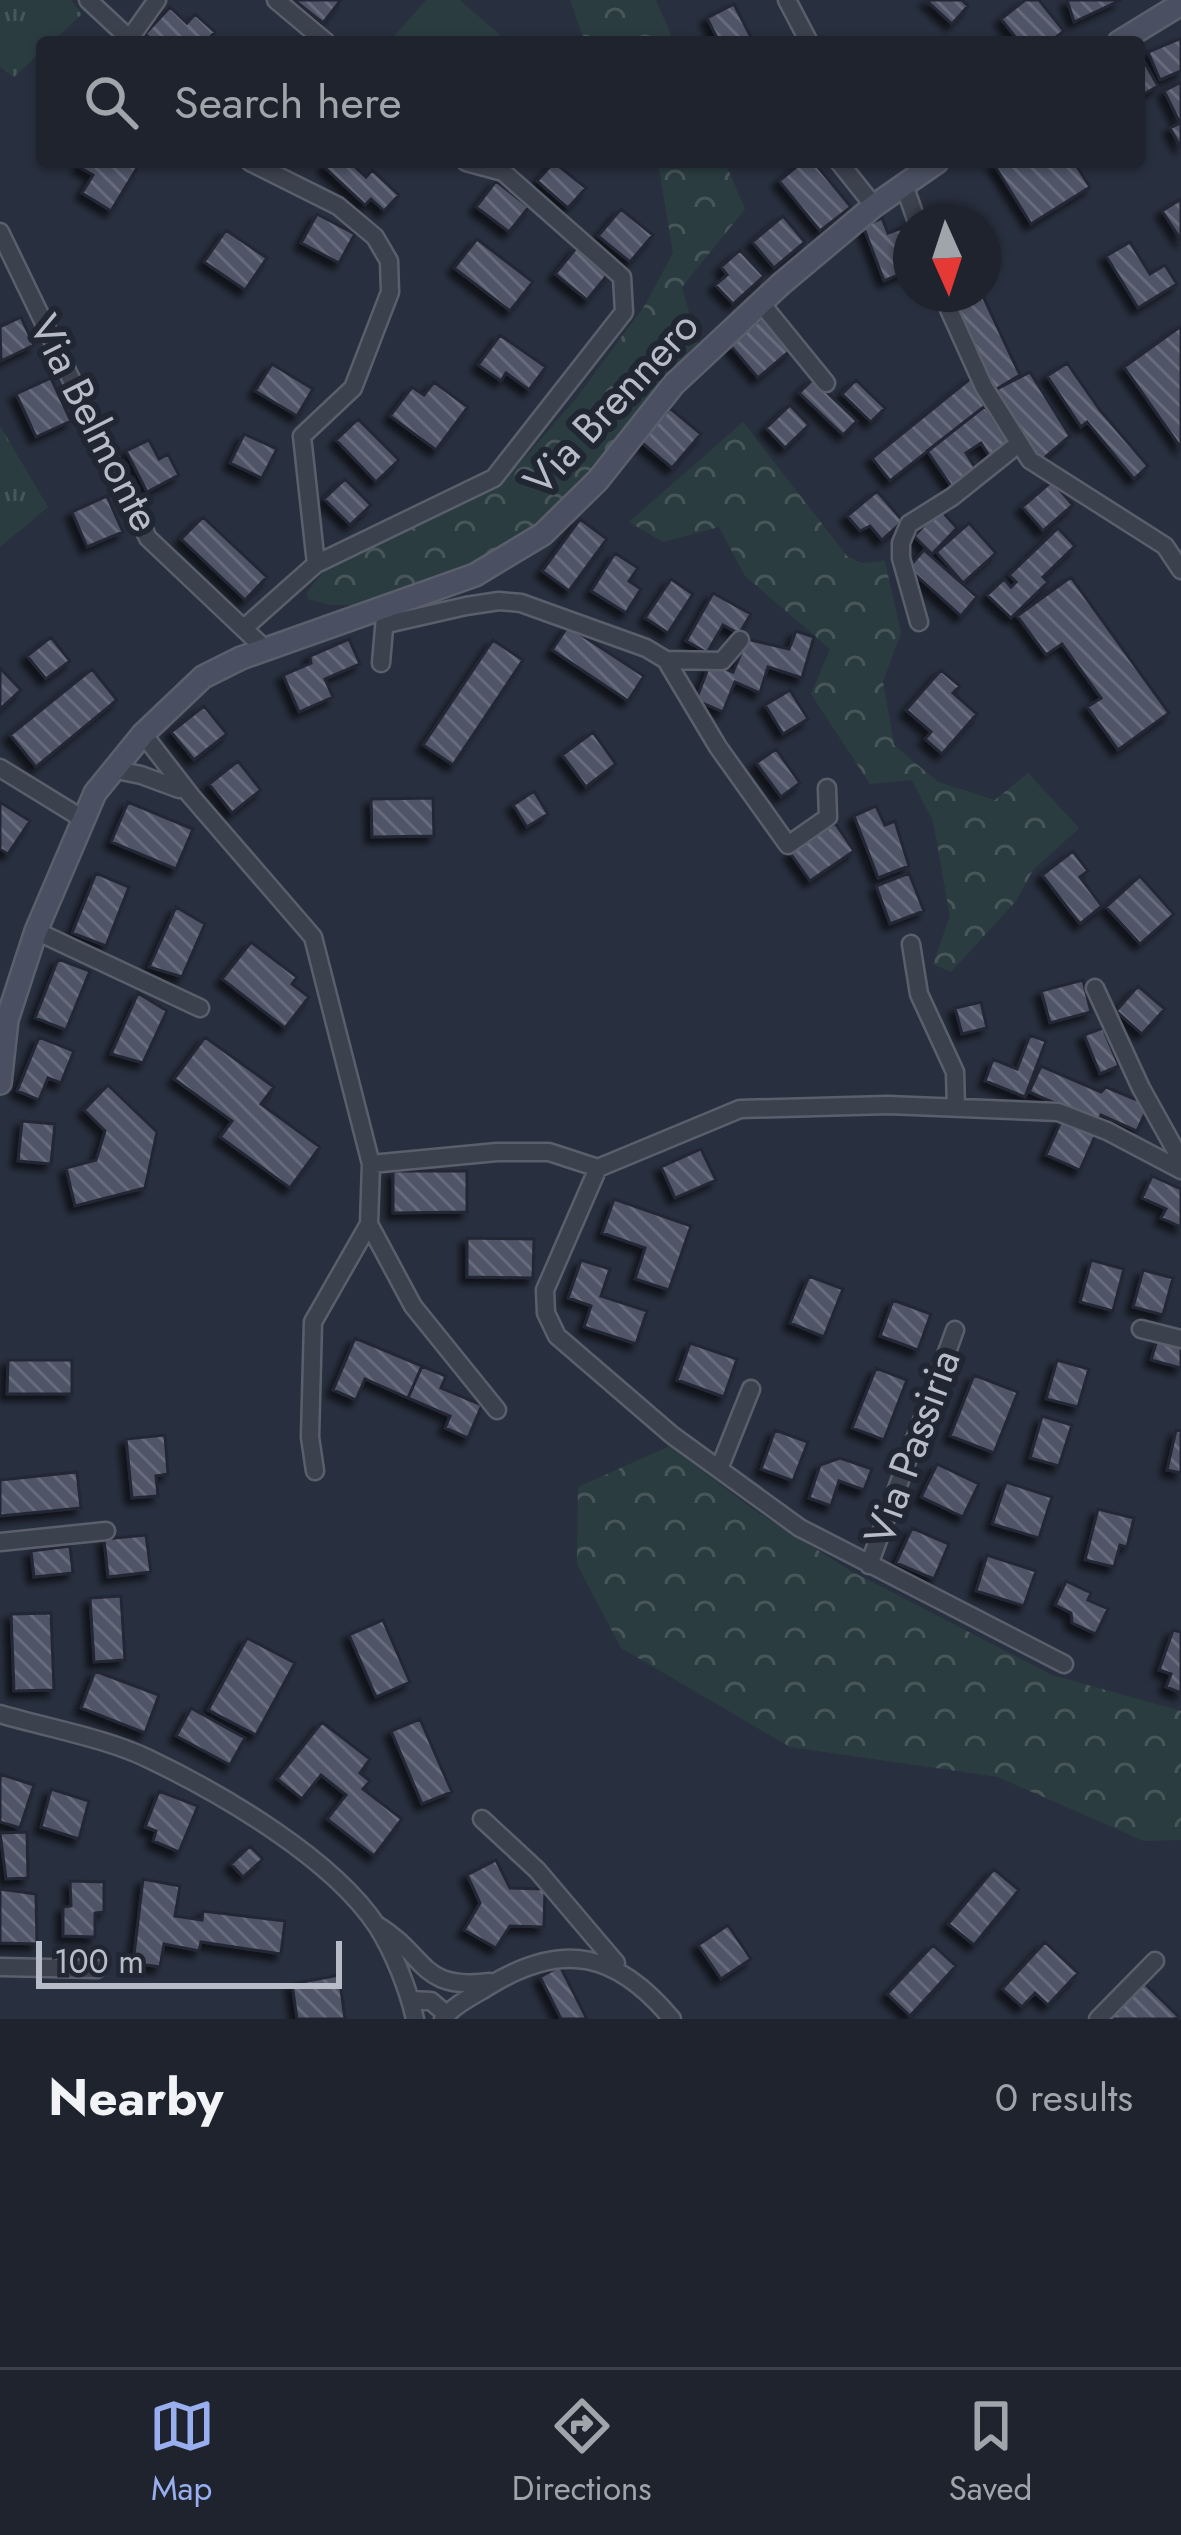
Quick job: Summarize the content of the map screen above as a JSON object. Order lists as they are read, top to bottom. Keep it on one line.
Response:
{"streets":{"street":["Via Brennero","Via Belmonte","Via Passiria"]},"crossings":[["Via Brennero","Via Belmonte"]],"scale_bar":"100 m","north":"bottom","page":{"search":"Search here","scale":"100 m","heading":["Nearby","0 results"],"nav":["Map","Directions","Saved"]}}
